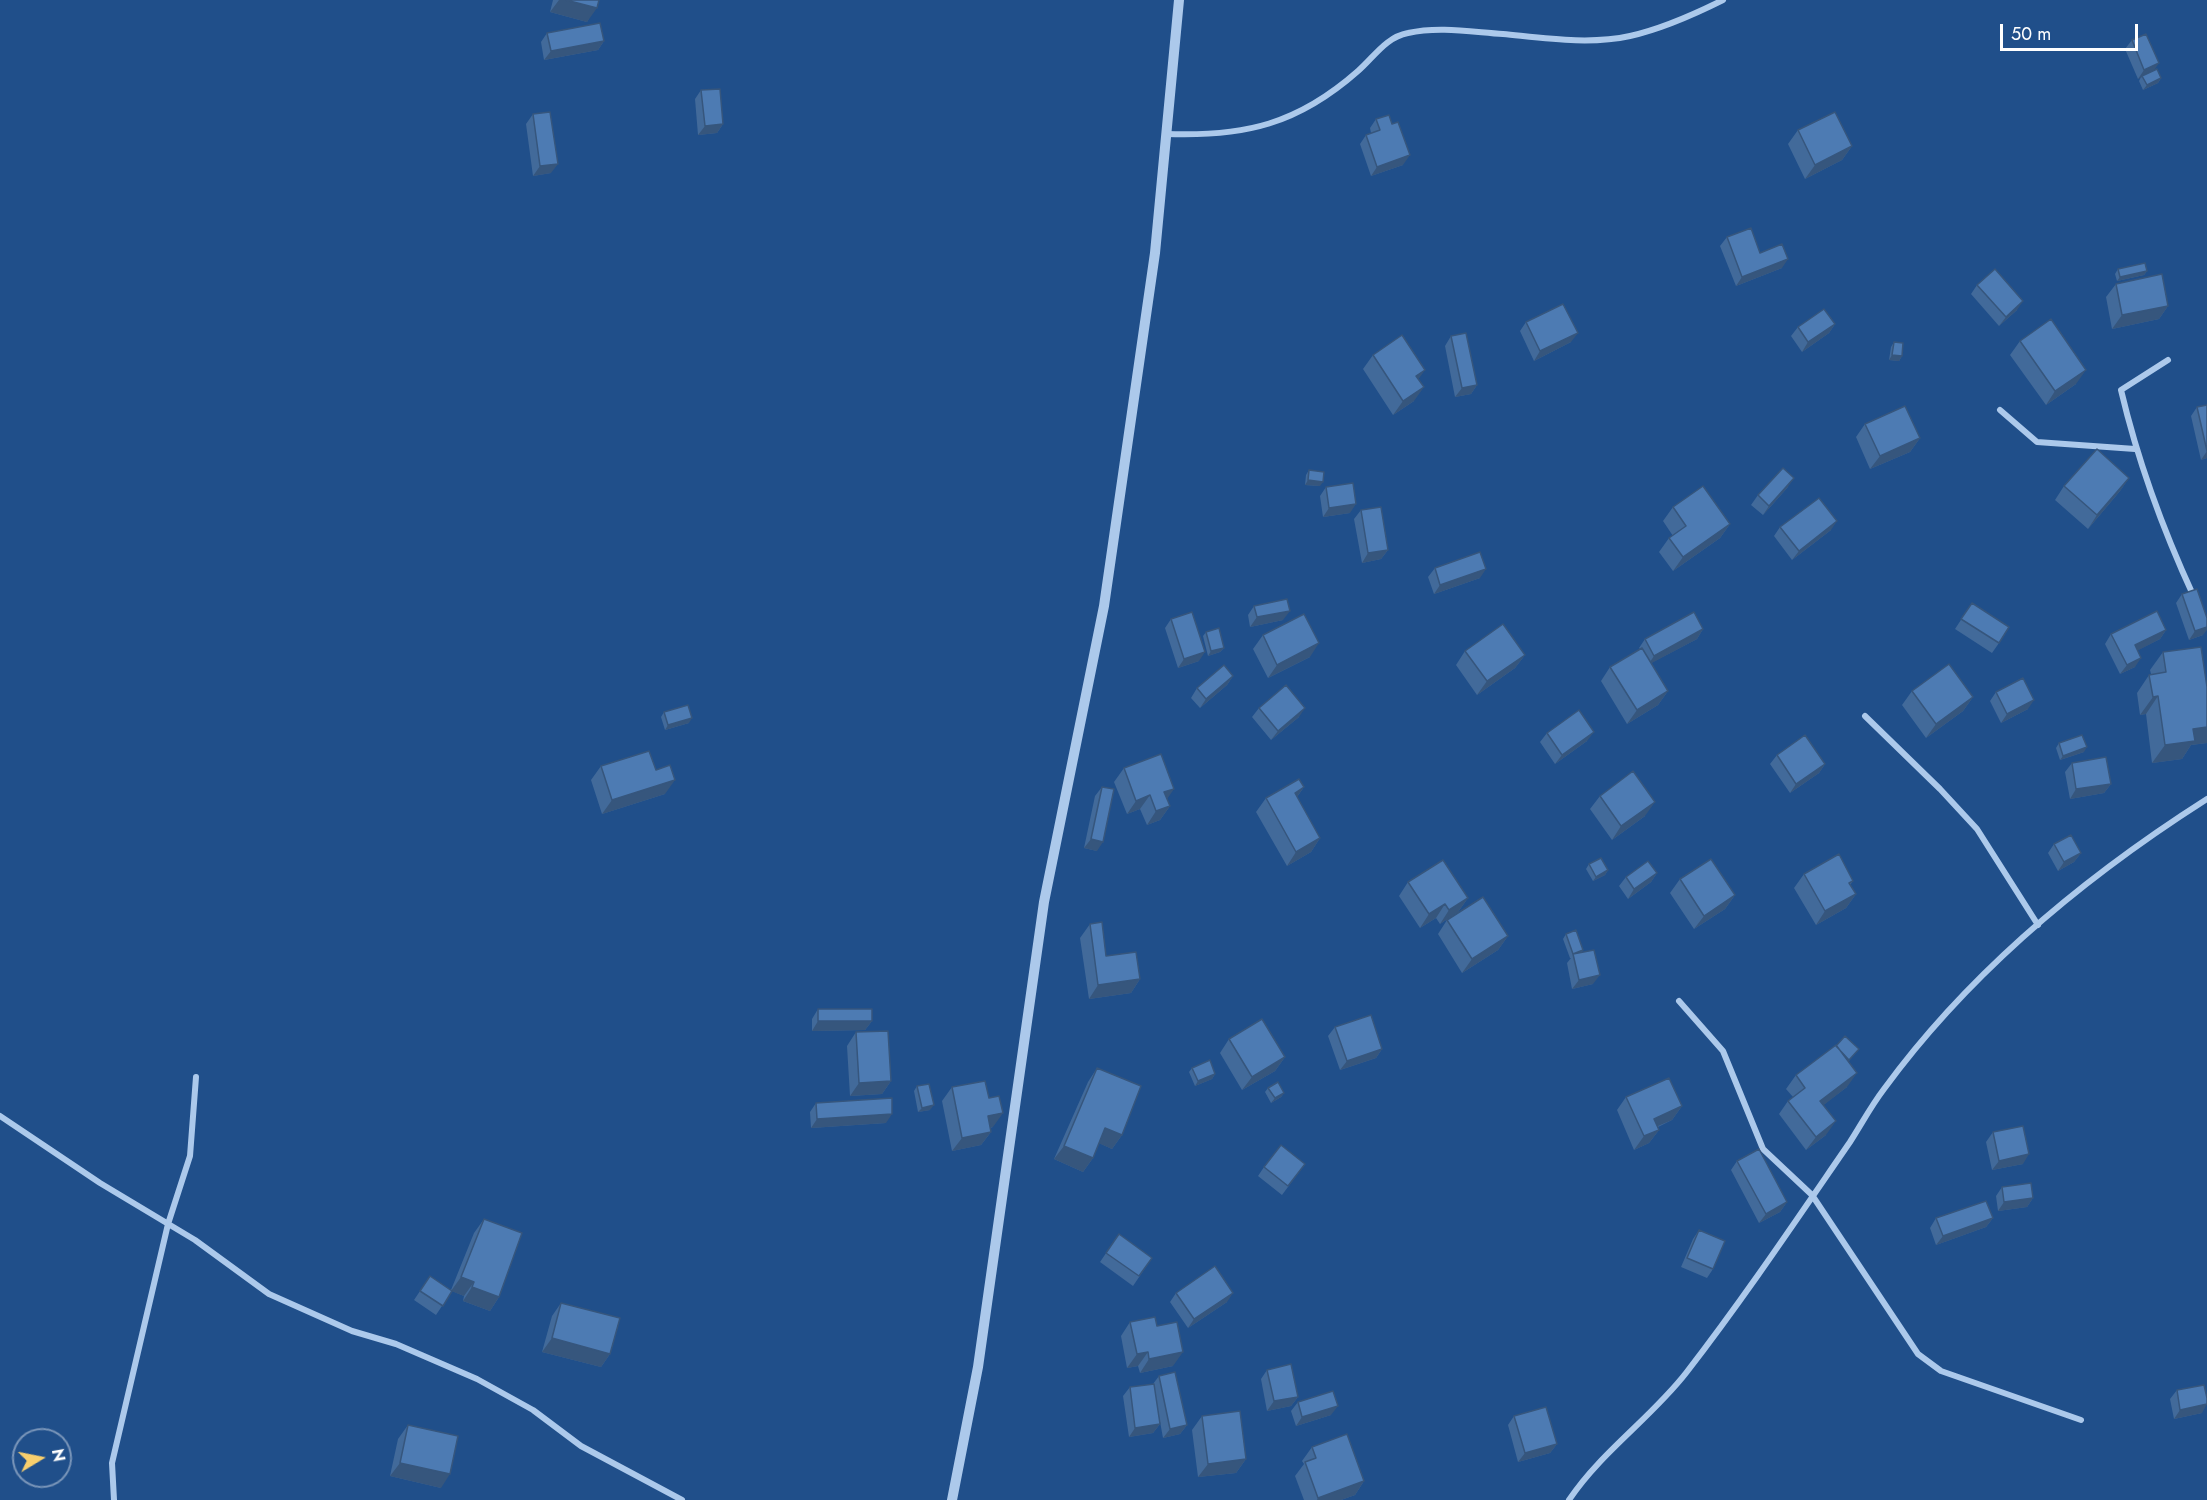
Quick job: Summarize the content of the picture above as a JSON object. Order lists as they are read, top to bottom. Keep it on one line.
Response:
{"scale_bar":"50 m","north":"right"}
